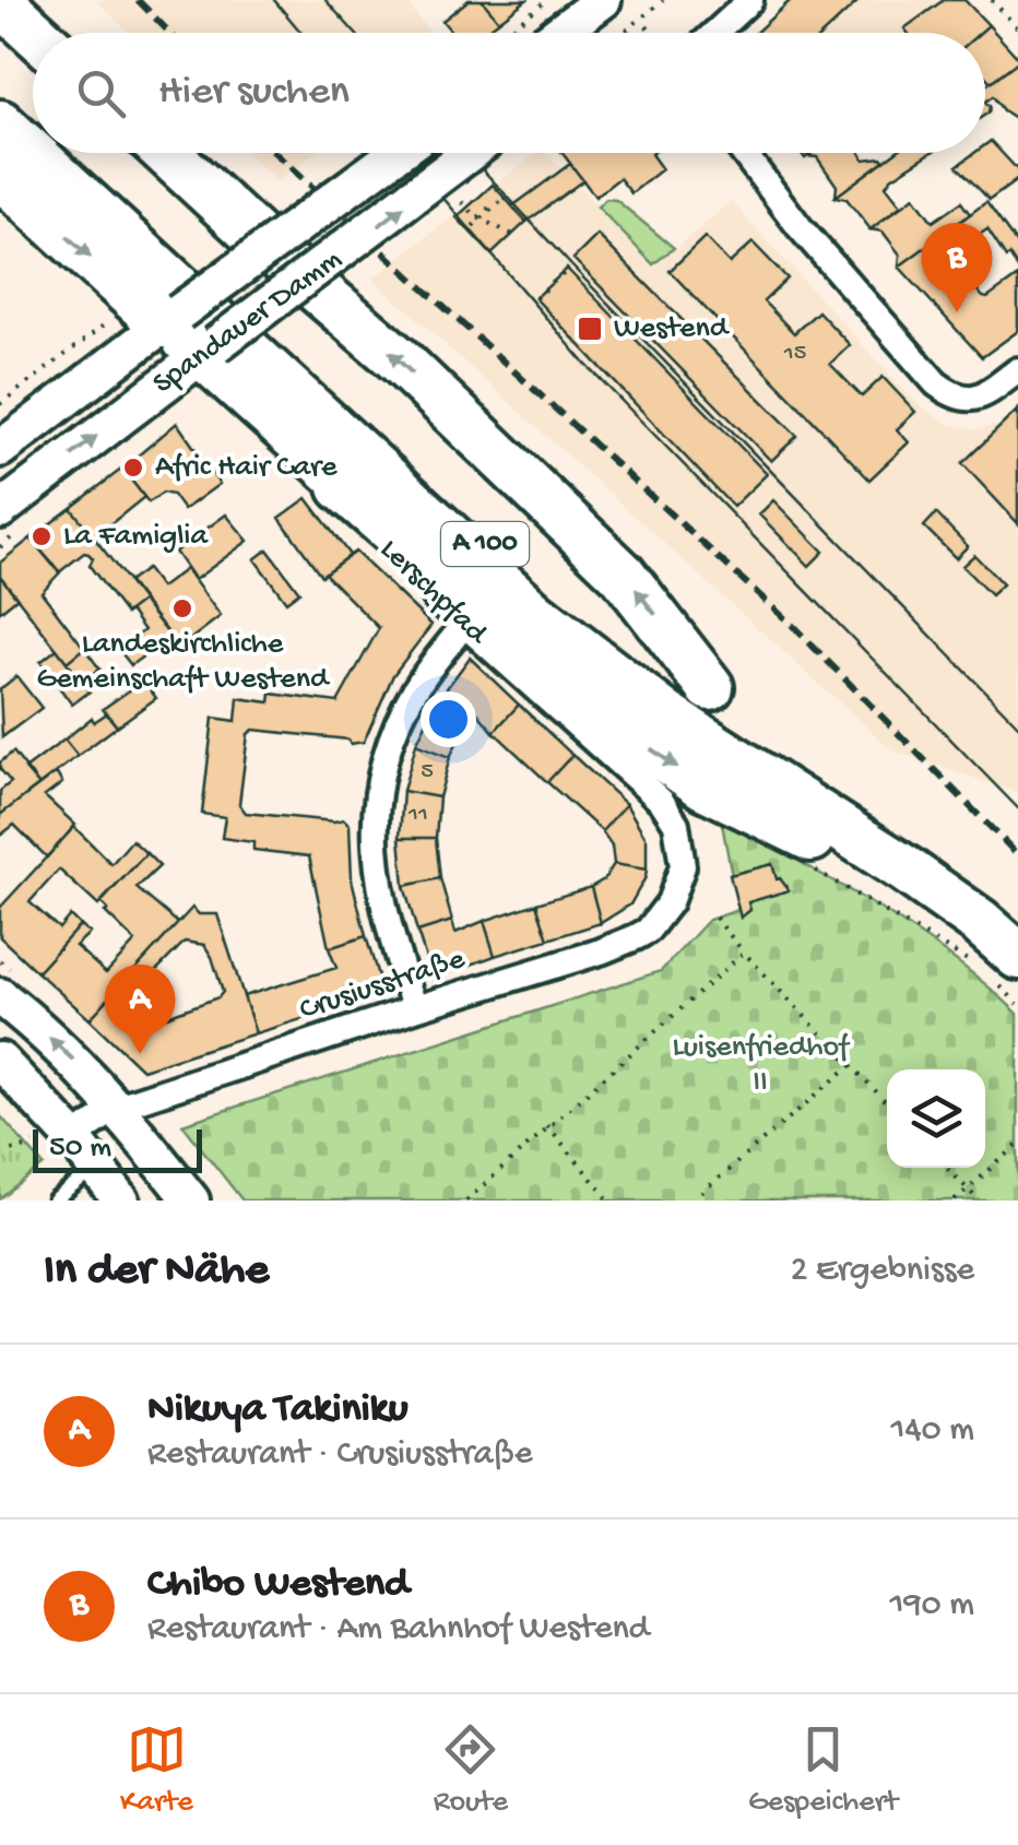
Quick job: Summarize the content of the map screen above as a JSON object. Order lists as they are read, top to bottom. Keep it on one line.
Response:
{"streets":{"highway":["A 100"],"main road":["Spandauer Damm","Lerschpfad"],"street":["Crusiusstraße"]},"crossings":[["Spandauer Damm","Lerschpfad"],["Lerschpfad","Crusiusstraße"]],"parks":["Luisenfriedhof II"],"places":{"transit":["Westend"],"other":["Afric Hair Care","La Famiglia","Landeskirchliche Gemeinschaft Westend"]},"house_numbers":["15","5","11"],"scale_bar":"50 m","page":{"search":"Hier suchen","pins":["B","A"],"scale":"50 m","heading":["In der Nähe","2 Ergebnisse"],"list":[{"mark":"A","name":"Nikuya Takiniku","note":"Restaurant · Crusiusstraße","value":"140 m"},{"mark":"B","name":"Chibo Westend","note":"Restaurant · Am Bahnhof Westend","value":"190 m"}],"nav":["Karte","Route","Gespeichert"]}}
